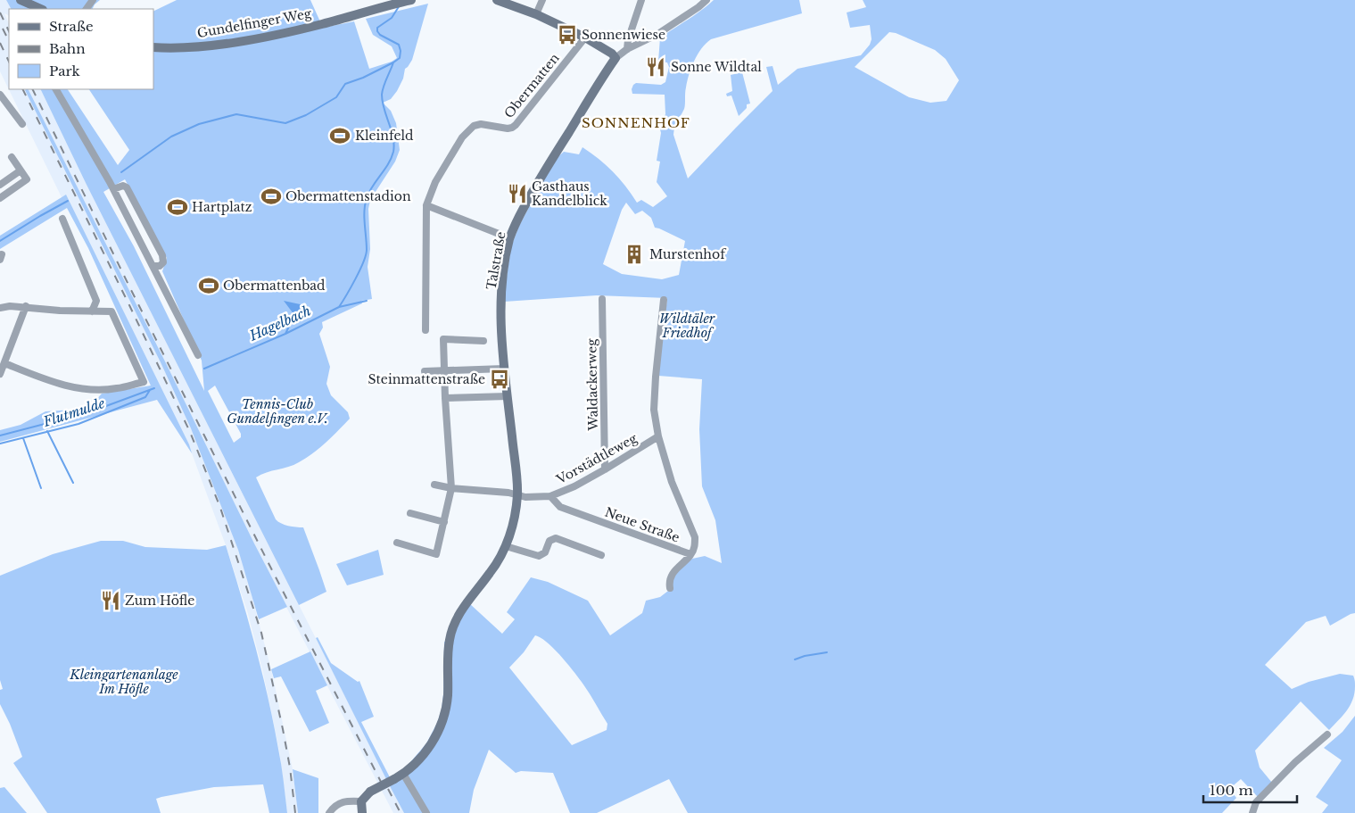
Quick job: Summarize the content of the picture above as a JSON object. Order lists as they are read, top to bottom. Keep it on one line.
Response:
{"streets":{"street":["Gundelfinger Weg","Obermatten","Talstraße","Waldackerweg","Vorstädtleweg","Neue Straße"]},"crossings":[["Talstraße","Vorstädtleweg"],["Waldackerweg","Vorstädtleweg"],["Vorstädtleweg","Neue Straße"]],"districts":["SONNENHOF"],"water":["Hagelbach","Flutmulde"],"parks":["Wildtäler Friedhof","Tennis-Club Gundelfingen e.V.","Kleingartenanlage Im Höfle"],"places":{"bus stop":["Sonnenwiese","Steinmattenstraße"],"restaurant":["Sonne Wildtal","Gasthaus Kandelblick","Zum Höfle"],"sports":["Kleinfeld","Obermattenstadion","Hartplatz","Obermattenbad"],"building":["Murstenhof"]},"legend":["Straße","Bahn","Park"],"scale_bar":"100 m"}
